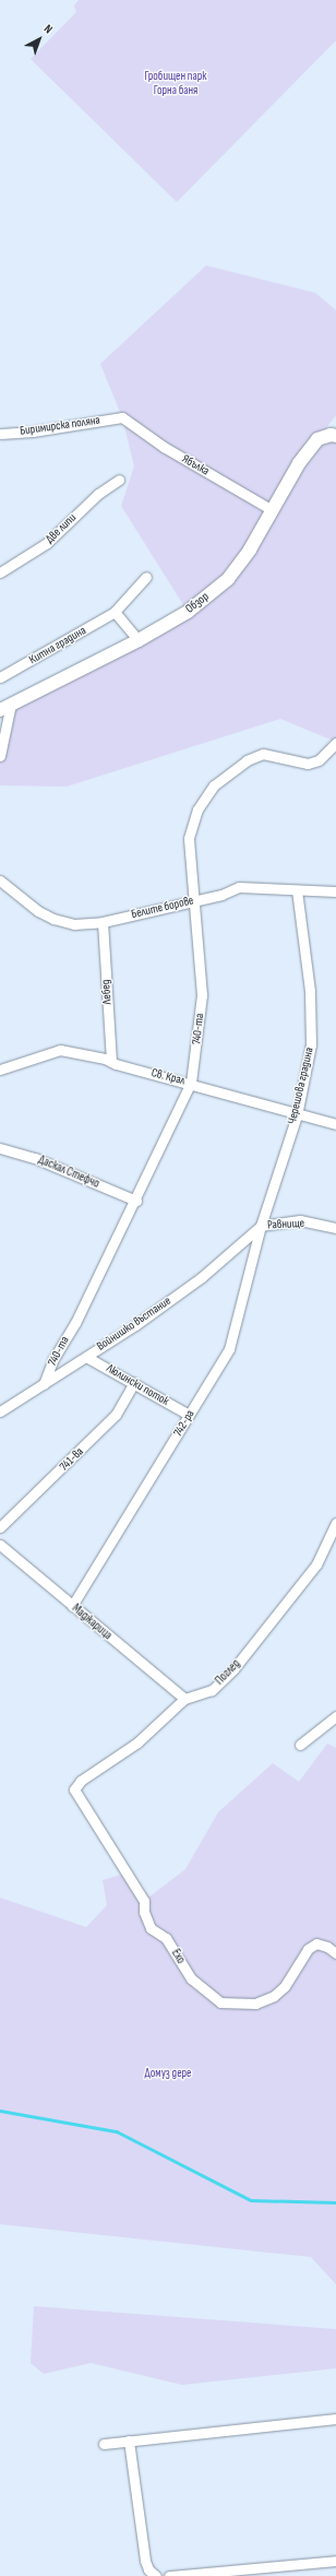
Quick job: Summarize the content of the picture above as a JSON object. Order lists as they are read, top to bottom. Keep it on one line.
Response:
{"streets":{"street":["Биримирска поляна","Ябълка","Две липи","Обзор","Китна градина","Белите борове","Лебед","740-та","Св. Крал","Черешова градина","Даскал Стефчо","Равнище","Войнишко въстание","Люлински поток","742-ра","741-ва","Маджарица","Поглед","Ехо"]},"crossings":[["Биримирска поляна","Ябълка"],["Ябълка","Обзор"],["Белите борове","Лебед"],["Белите борове","740-та"],["Белите борове","Черешова градина"],["Лебед","Св. Крал"],["740-та","Св. Крал"],["740-та","Даскал Стефчо"],["740-та","Войнишко въстание"],["Св. Крал","Черешова градина"],["Черешова градина","Равнище"],["Черешова градина","Войнишко въстание"],["Черешова градина","742-ра"],["Равнище","Войнишко въстание"],["Равнище","742-ра"],["Войнишко въстание","Люлински поток"],["Войнишко въстание","742-ра"],["Люлински поток","742-ра"],["Люлински поток","741-ва"],["742-ра","Маджарица"],["Маджарица","Поглед"],["Поглед","Ехо"]],"parks":["Гробищен парк Горна баня","Домуз дере"],"north":"top right"}
